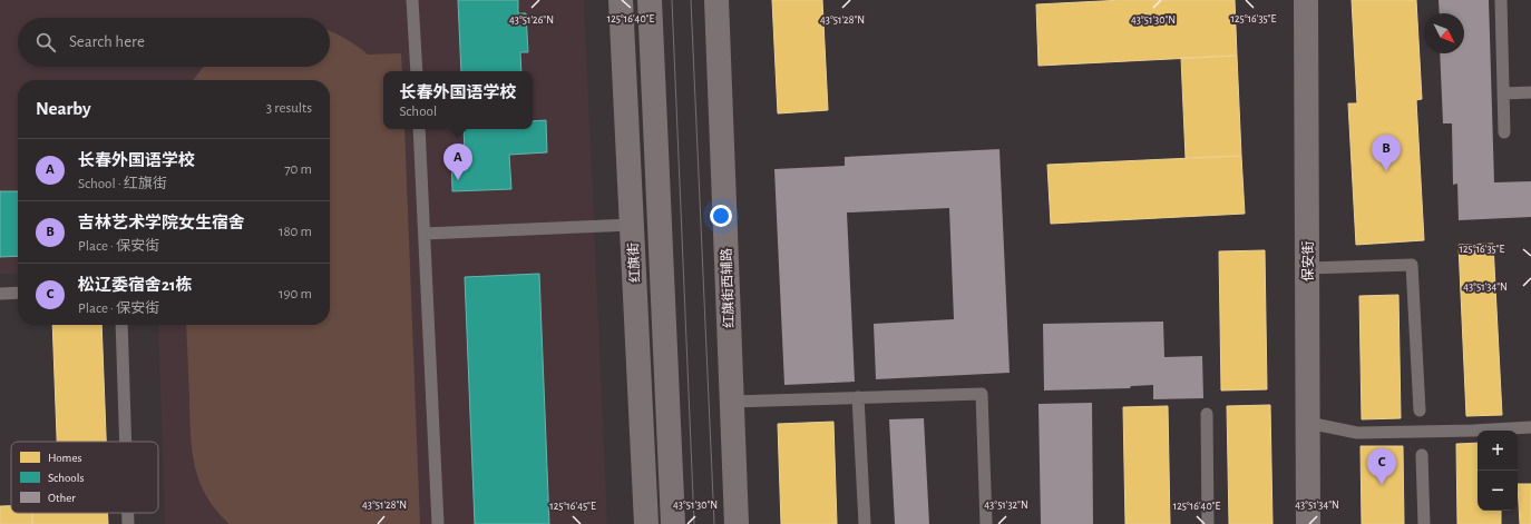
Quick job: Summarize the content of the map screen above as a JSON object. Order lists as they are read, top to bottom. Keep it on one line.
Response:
{"streets":{"street":["保安街","红旗街","红旗街西辅路"]},"legend":["Homes","Schools","Other"],"north":"bottom right","page":{"search":"Search here","popup":["长春外国语学校","School"],"heading":["Nearby","3 results"],"pins":["B","A","C"],"list":[{"mark":"A","name":"长春外国语学校","note":"School · 红旗街","value":"70 m"},{"mark":"B","name":"吉林艺术学院女生宿舍","note":"Place · 保安街","value":"180 m"},{"mark":"C","name":"松辽委宿舍21栋","note":"Place · 保安街","value":"190 m"}],"map_buttons":["+","−"]},"coordinates":["125°16'35\"E","125°16'40\"E","43°51'26\"N","43°51'28\"N","43°51'30\"N","43°51'34\"N","43°51'32\"N","125°16'45\"E"]}
